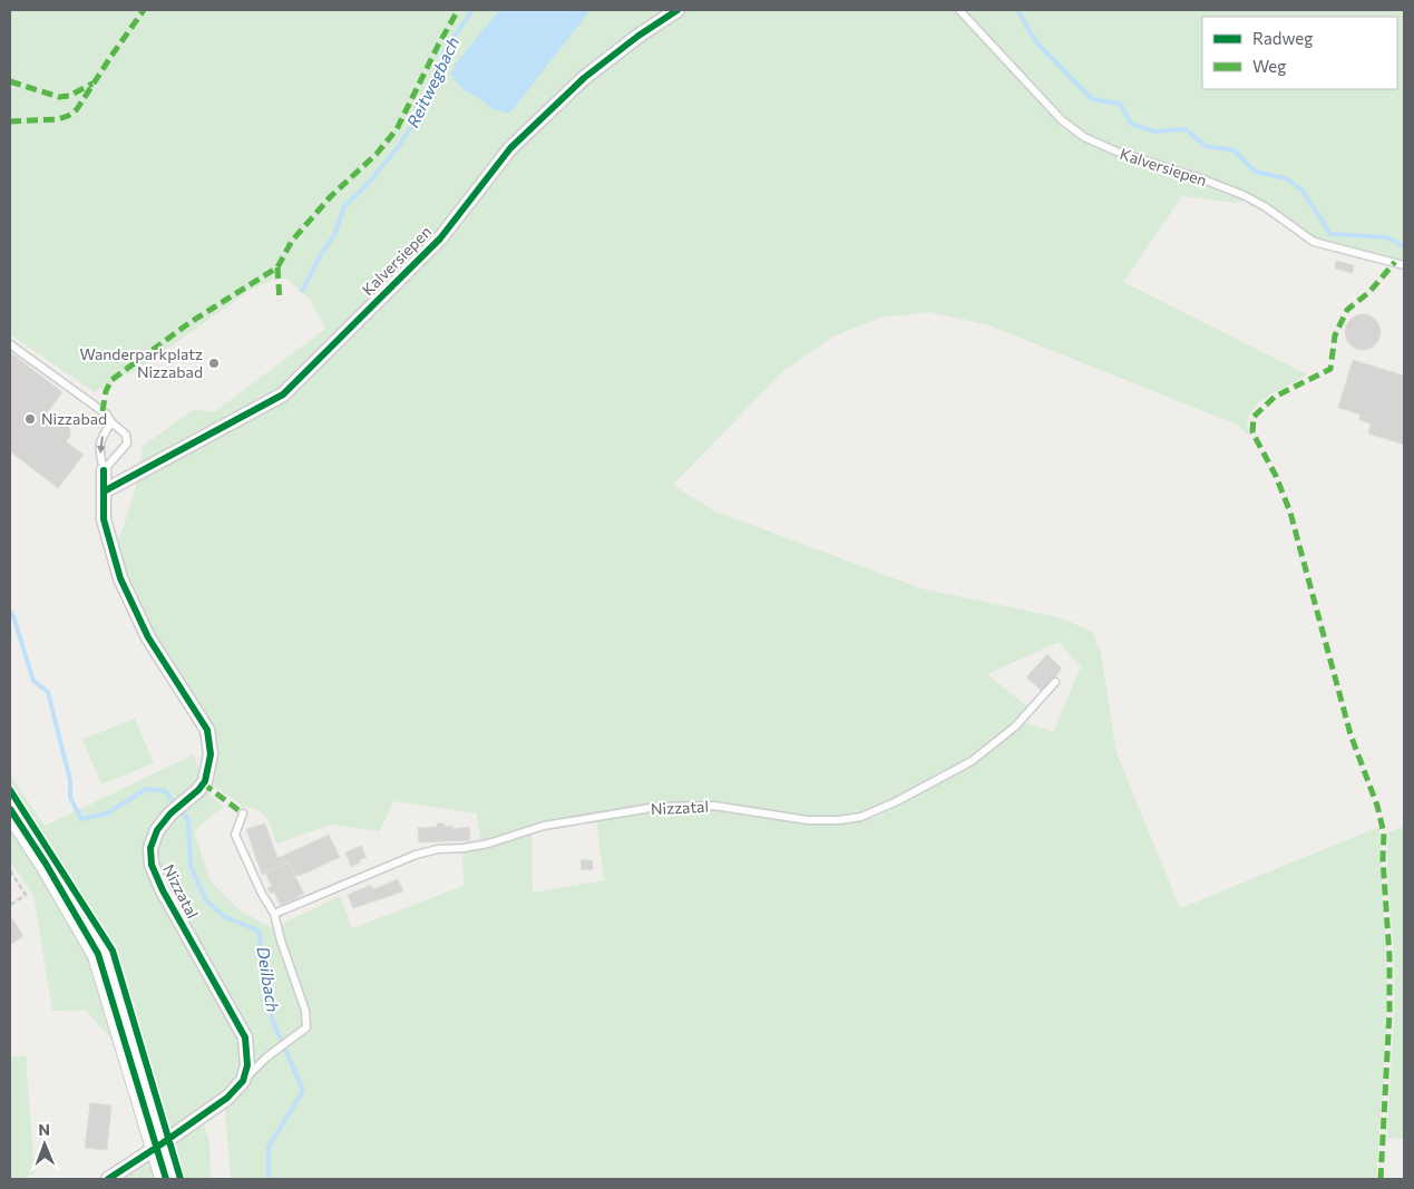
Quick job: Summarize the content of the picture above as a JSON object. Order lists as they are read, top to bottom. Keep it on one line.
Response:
{"streets":{"street":["Kalversiepen","Nizzatal"]},"crossings":[["Kalversiepen","Nizzatal"]],"water":["Reitwegbach","Deilbach"],"places":["Wanderparkplatz Nizzabad","Nizzabad"],"legend":["Radweg","Weg"],"north":"top"}
